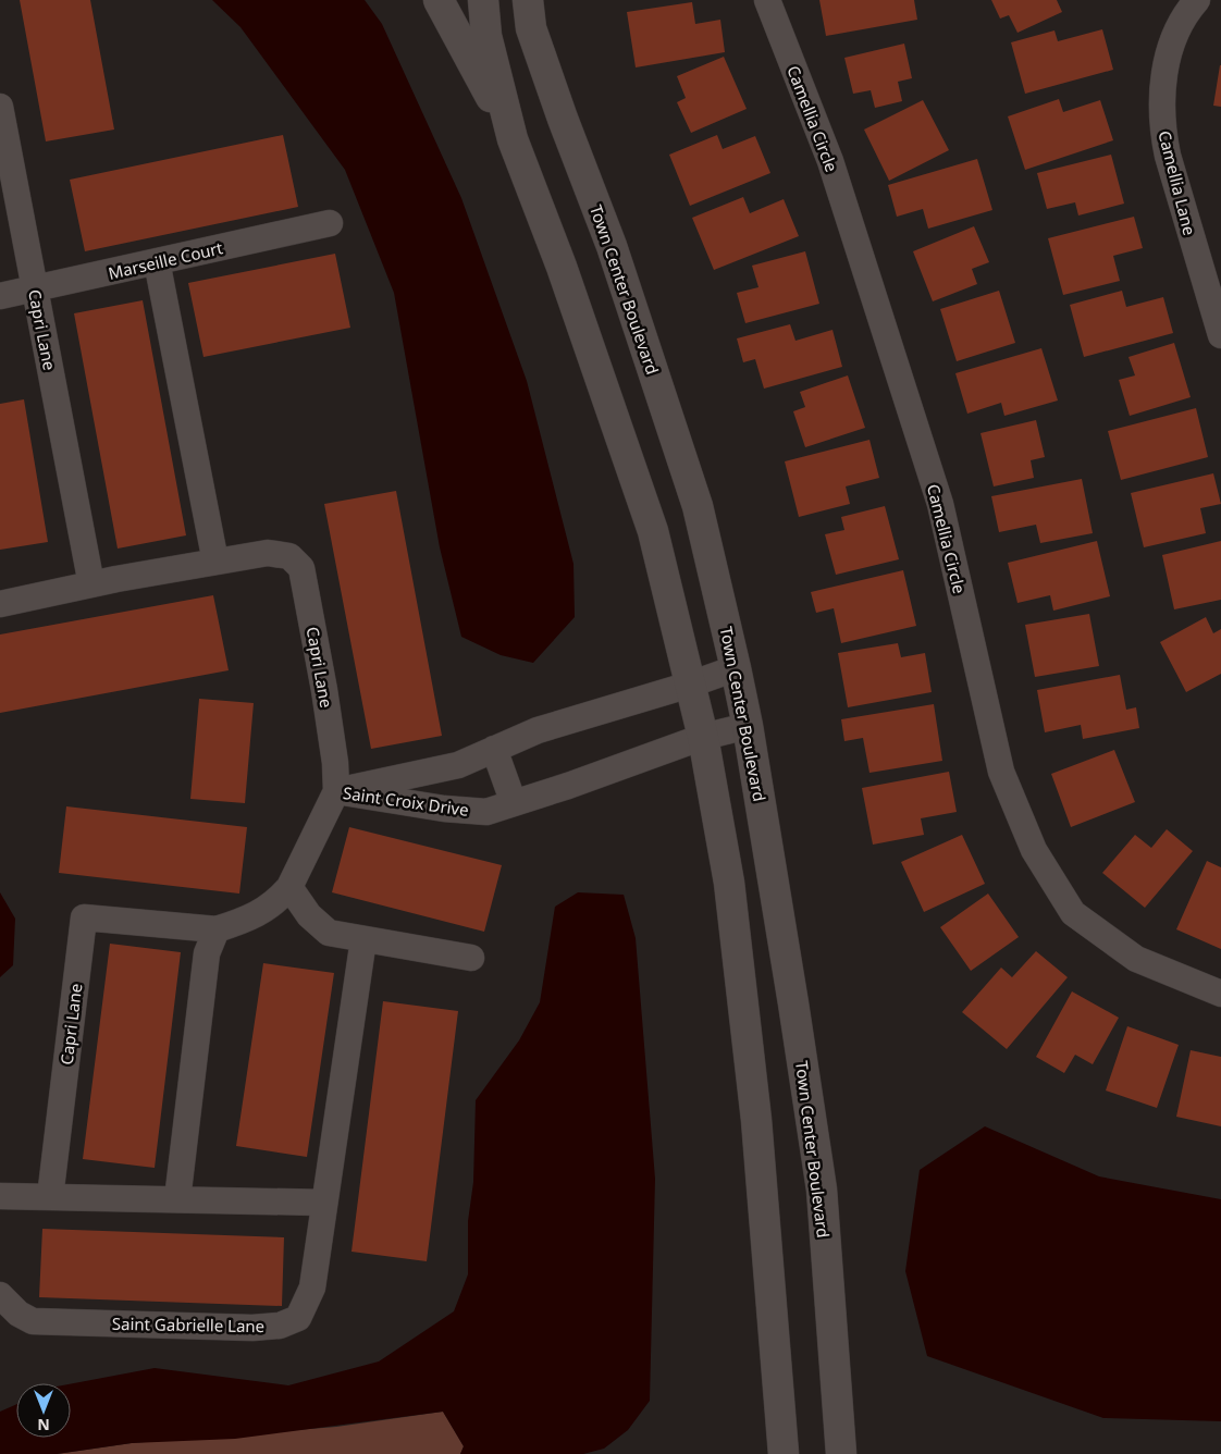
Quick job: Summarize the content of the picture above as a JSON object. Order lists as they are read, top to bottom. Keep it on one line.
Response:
{"streets":{"street":["Camellia Circle","Camellia Lane","Marseille Court","Town Center Boulevard","Capri Lane","Saint Croix Drive","Saint Gabrielle Lane"]},"crossings":[["Marseille Court","Capri Lane"],["Town Center Boulevard","Saint Croix Drive"],["Capri Lane","Saint Croix Drive"]],"north":"bottom"}
